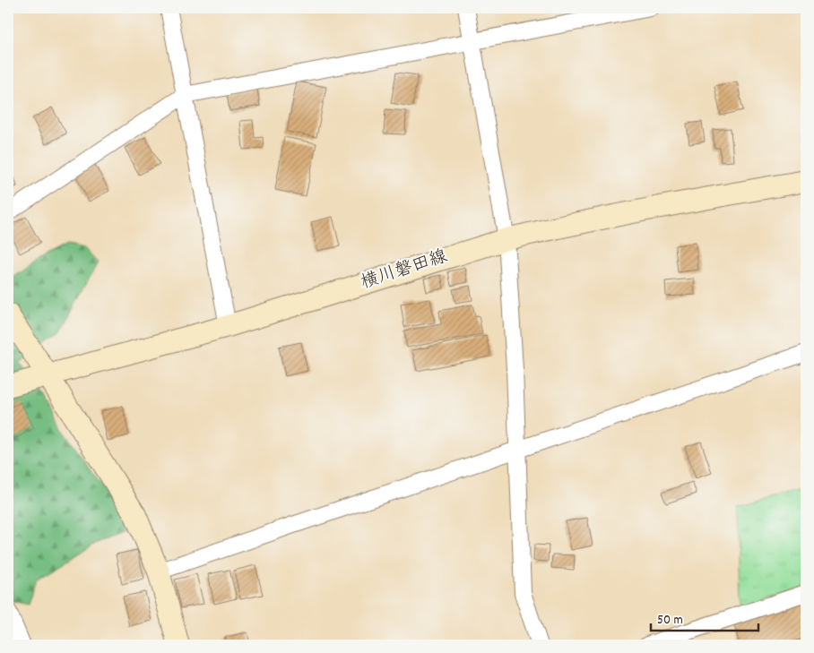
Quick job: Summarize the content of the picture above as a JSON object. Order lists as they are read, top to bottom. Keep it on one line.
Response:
{"streets":{"main road":["横川磐田線"]},"scale_bar":"50 m"}
